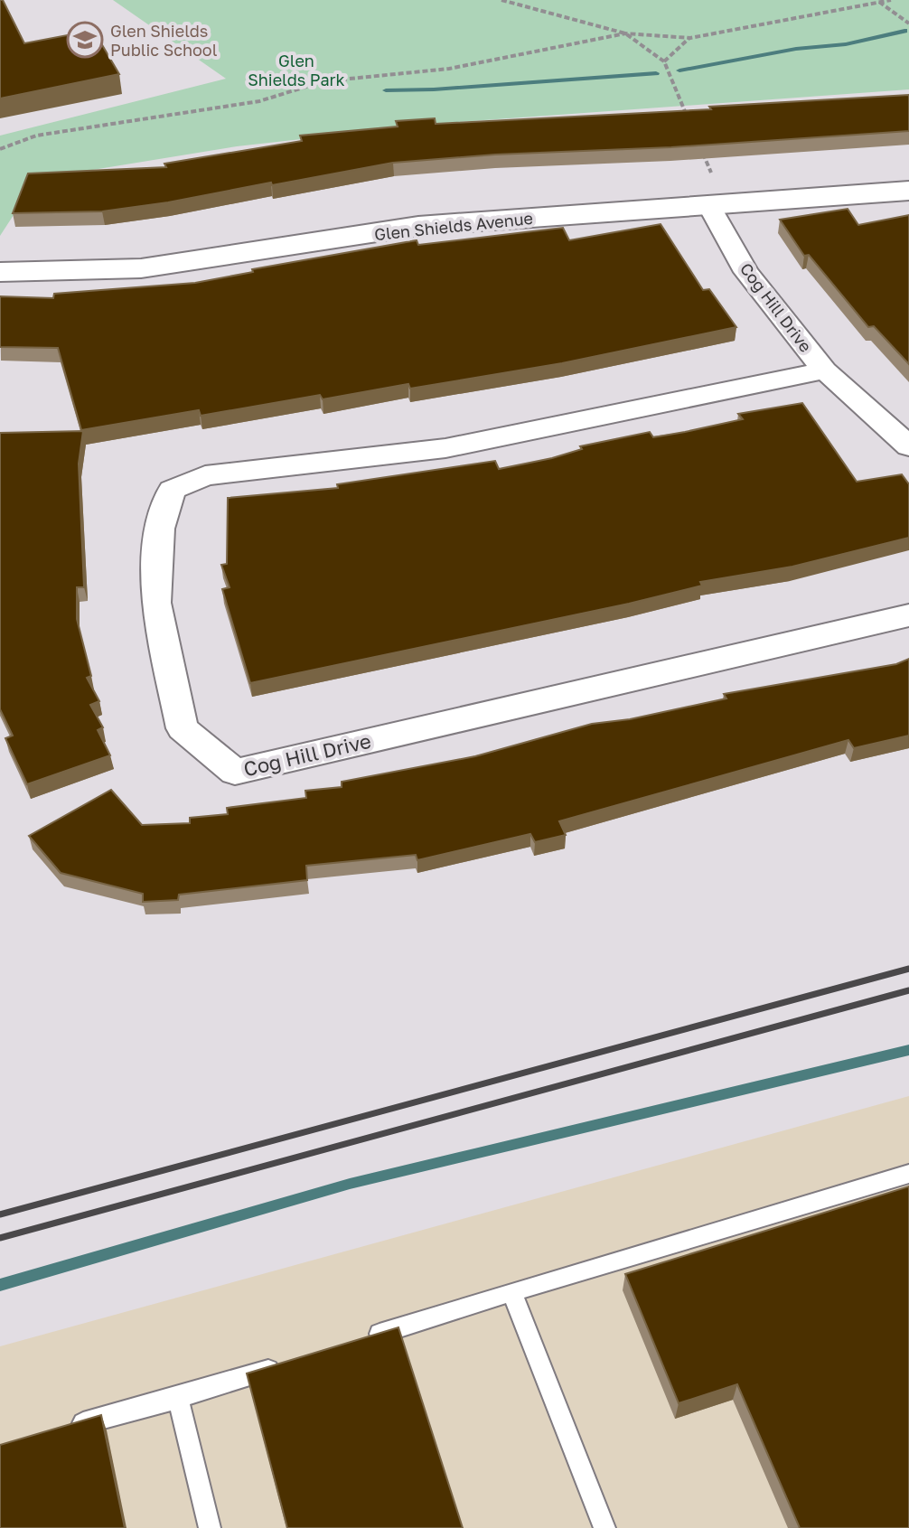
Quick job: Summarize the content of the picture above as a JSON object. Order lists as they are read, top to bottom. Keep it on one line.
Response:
{"streets":{"street":["Glen Shields Avenue","Cog Hill Drive"]},"crossings":[["Glen Shields Avenue","Cog Hill Drive"]],"parks":["Glen Shields Park"],"places":{"school or university":["Glen Shields Public School"]}}
